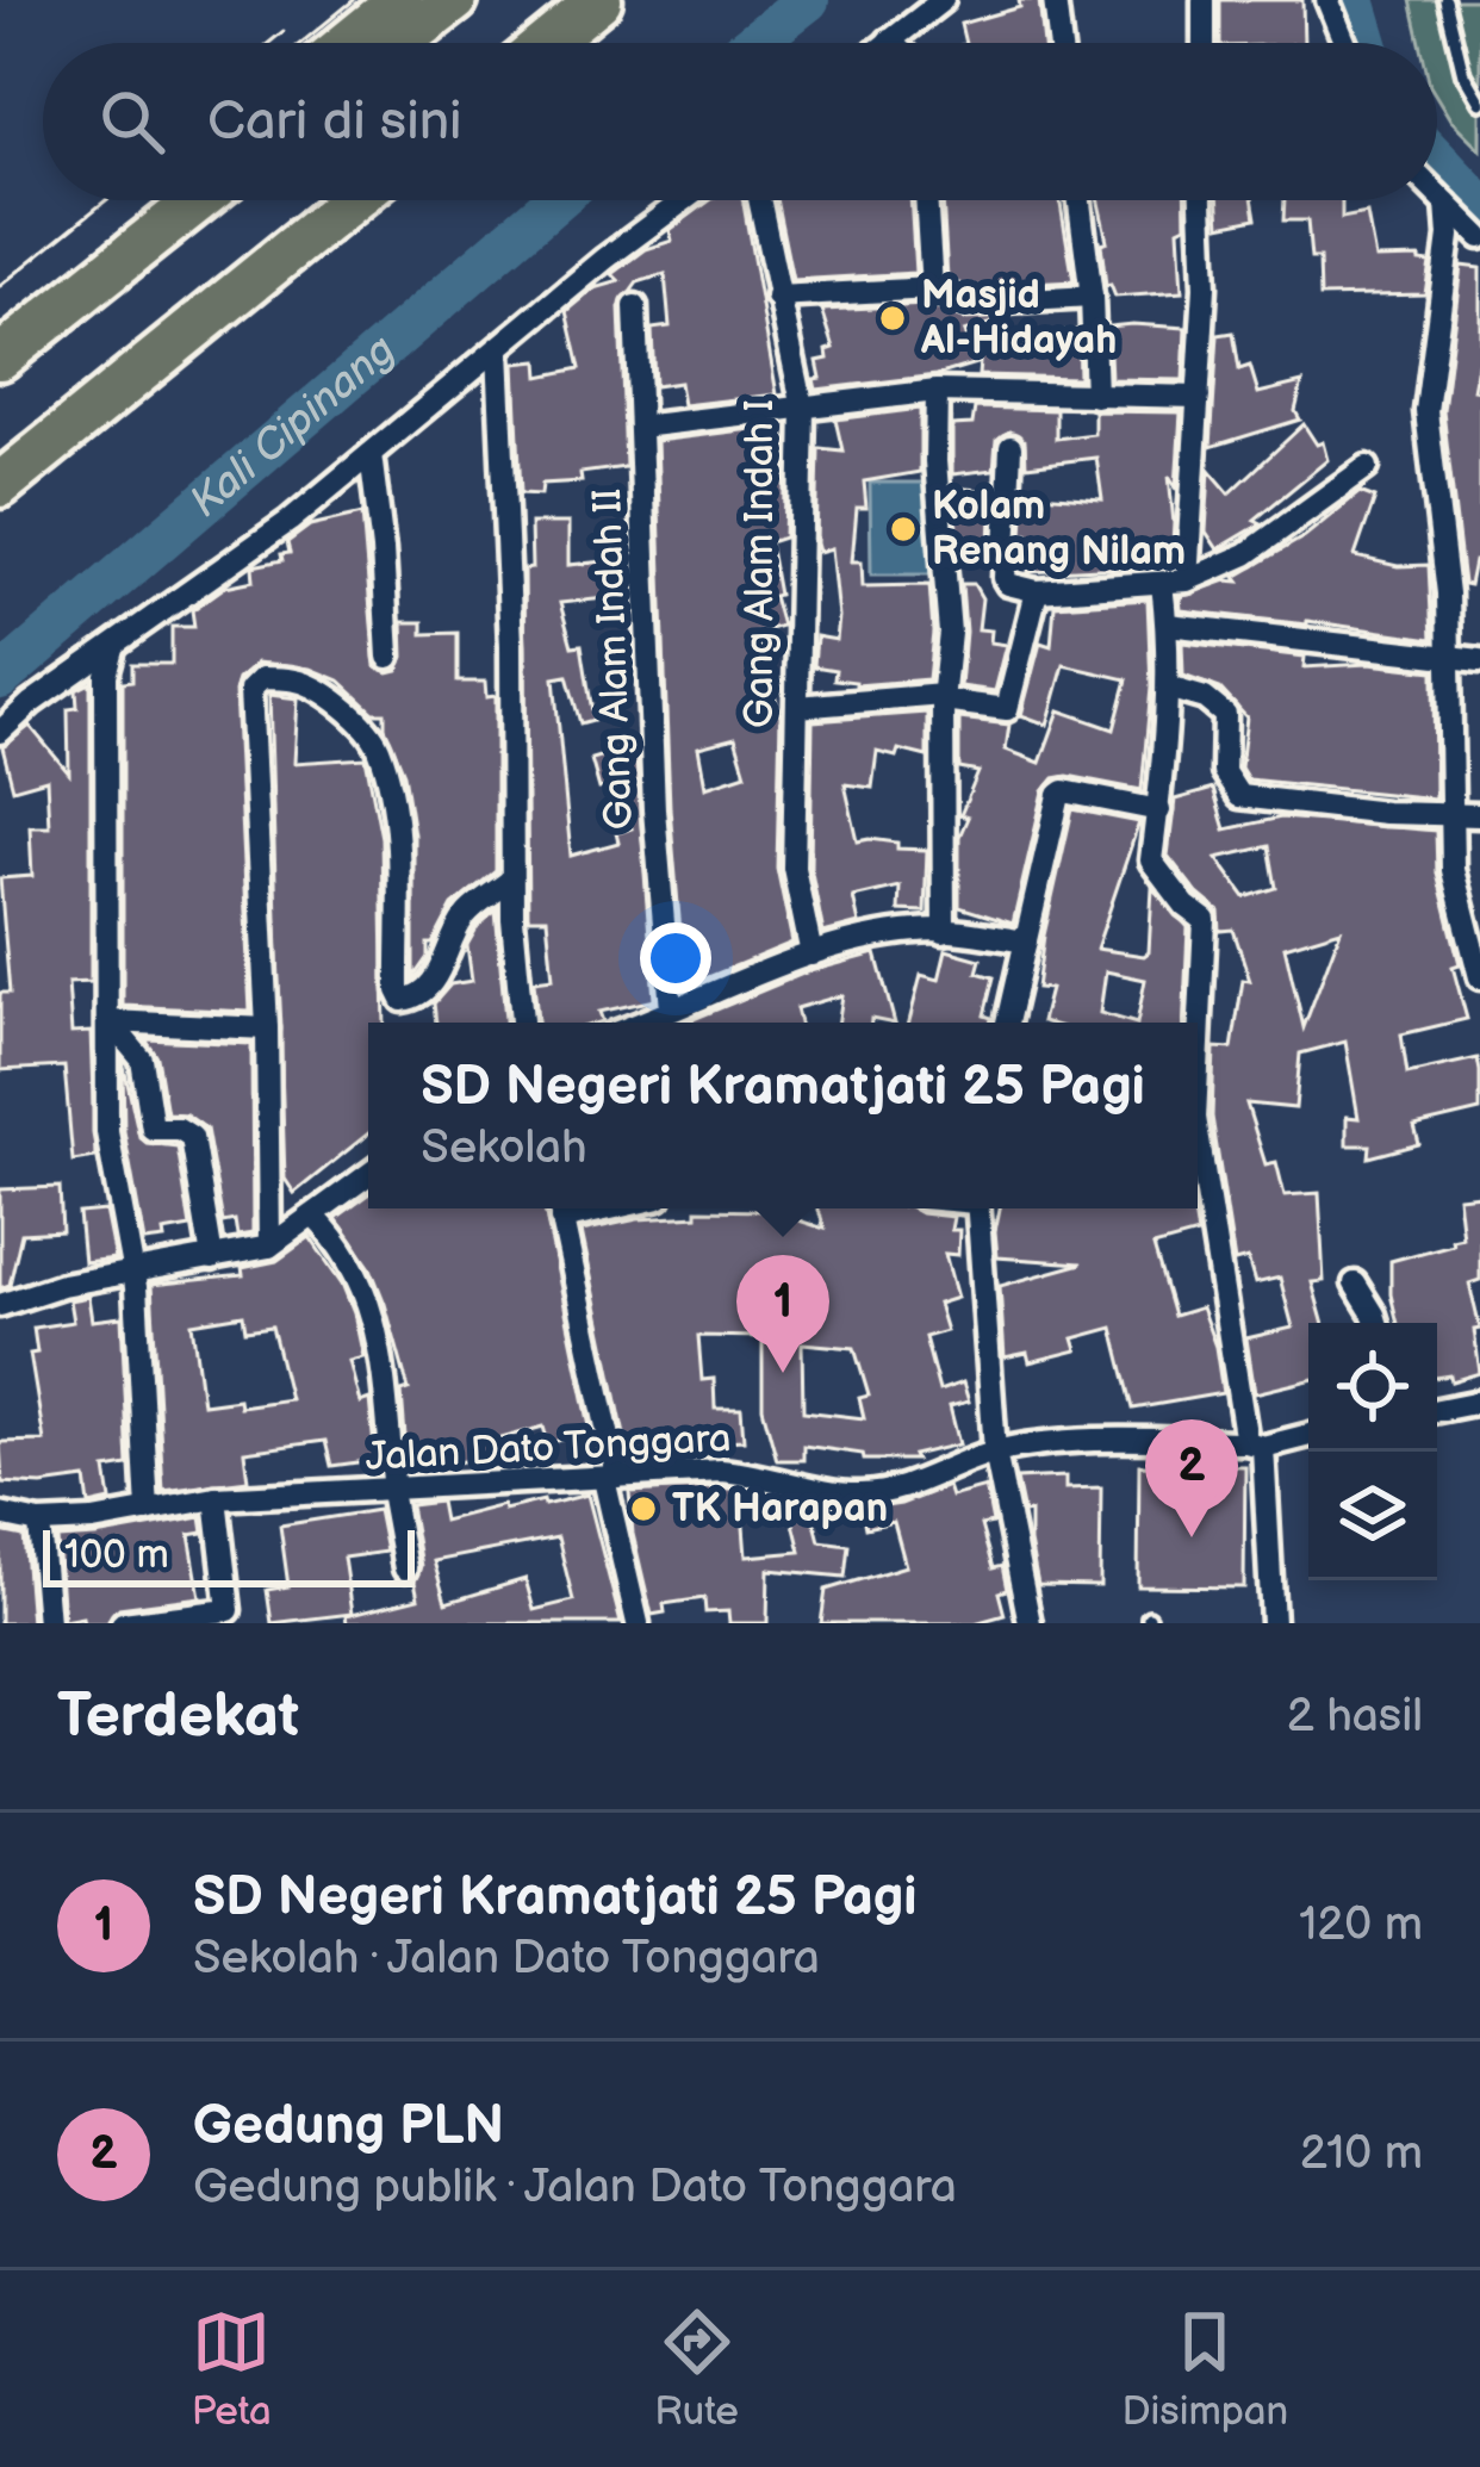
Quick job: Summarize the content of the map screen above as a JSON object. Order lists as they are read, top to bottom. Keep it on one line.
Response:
{"streets":{"street":["Gang Alam Indah I","Gang Alam Indah II","Jalan Dato Tonggara"]},"water":["Kali Cipinang"],"places":["Masjid Al-Hidayah","Kolam Renang Nilam","TK Harapan"],"scale_bar":"100 m","page":{"search":"Cari di sini","popup":["SD Negeri Kramatjati 25 Pagi","Sekolah"],"pins":["1","2"],"scale":"100 m","heading":["Terdekat","2 hasil"],"list":[{"mark":"1","name":"SD Negeri Kramatjati 25 Pagi","note":"Sekolah · Jalan Dato Tonggara","value":"120 m"},{"mark":"2","name":"Gedung PLN","note":"Gedung publik · Jalan Dato Tonggara","value":"210 m"}],"nav":["Peta","Rute","Disimpan"]}}
